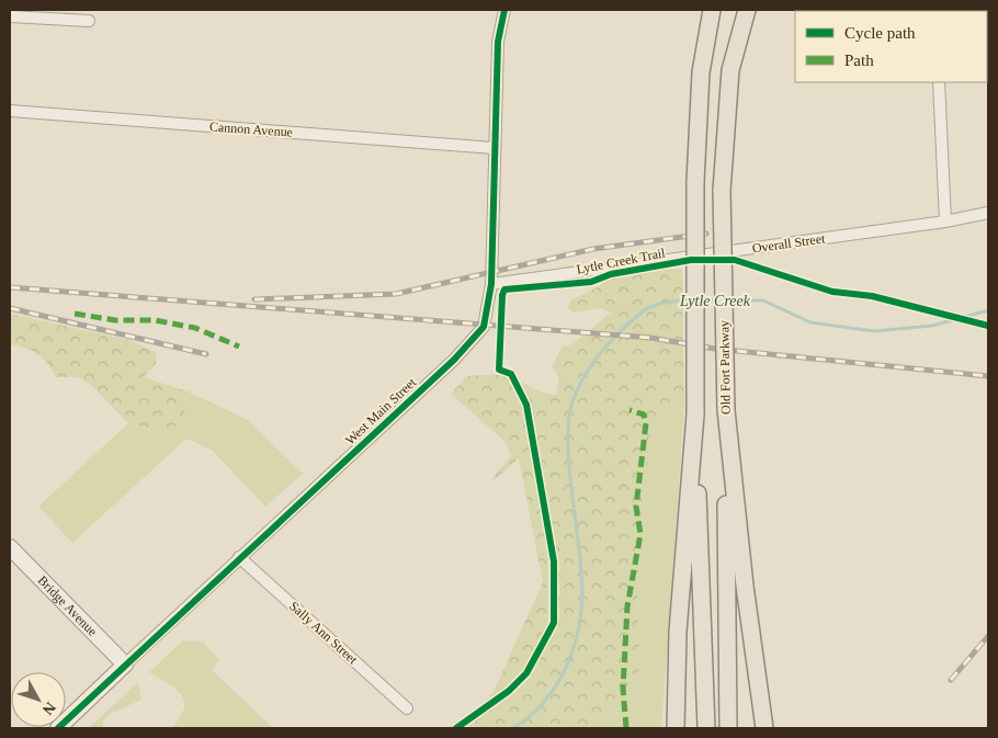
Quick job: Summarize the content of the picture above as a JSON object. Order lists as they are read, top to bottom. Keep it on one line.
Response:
{"streets":{"main road":["Old Fort Parkway"],"street":["Cannon Avenue","Overall Street","West Main Street","Bridge Avenue","Sally Ann Street"],"cycle path":["Lytle Creek Trail"]},"crossings":[["Cannon Avenue","West Main Street"],["Overall Street","West Main Street"],["West Main Street","Bridge Avenue"],["West Main Street","Sally Ann Street"]],"water":["Lytle Creek"],"legend":["Cycle path","Path"],"north":"bottom right"}
